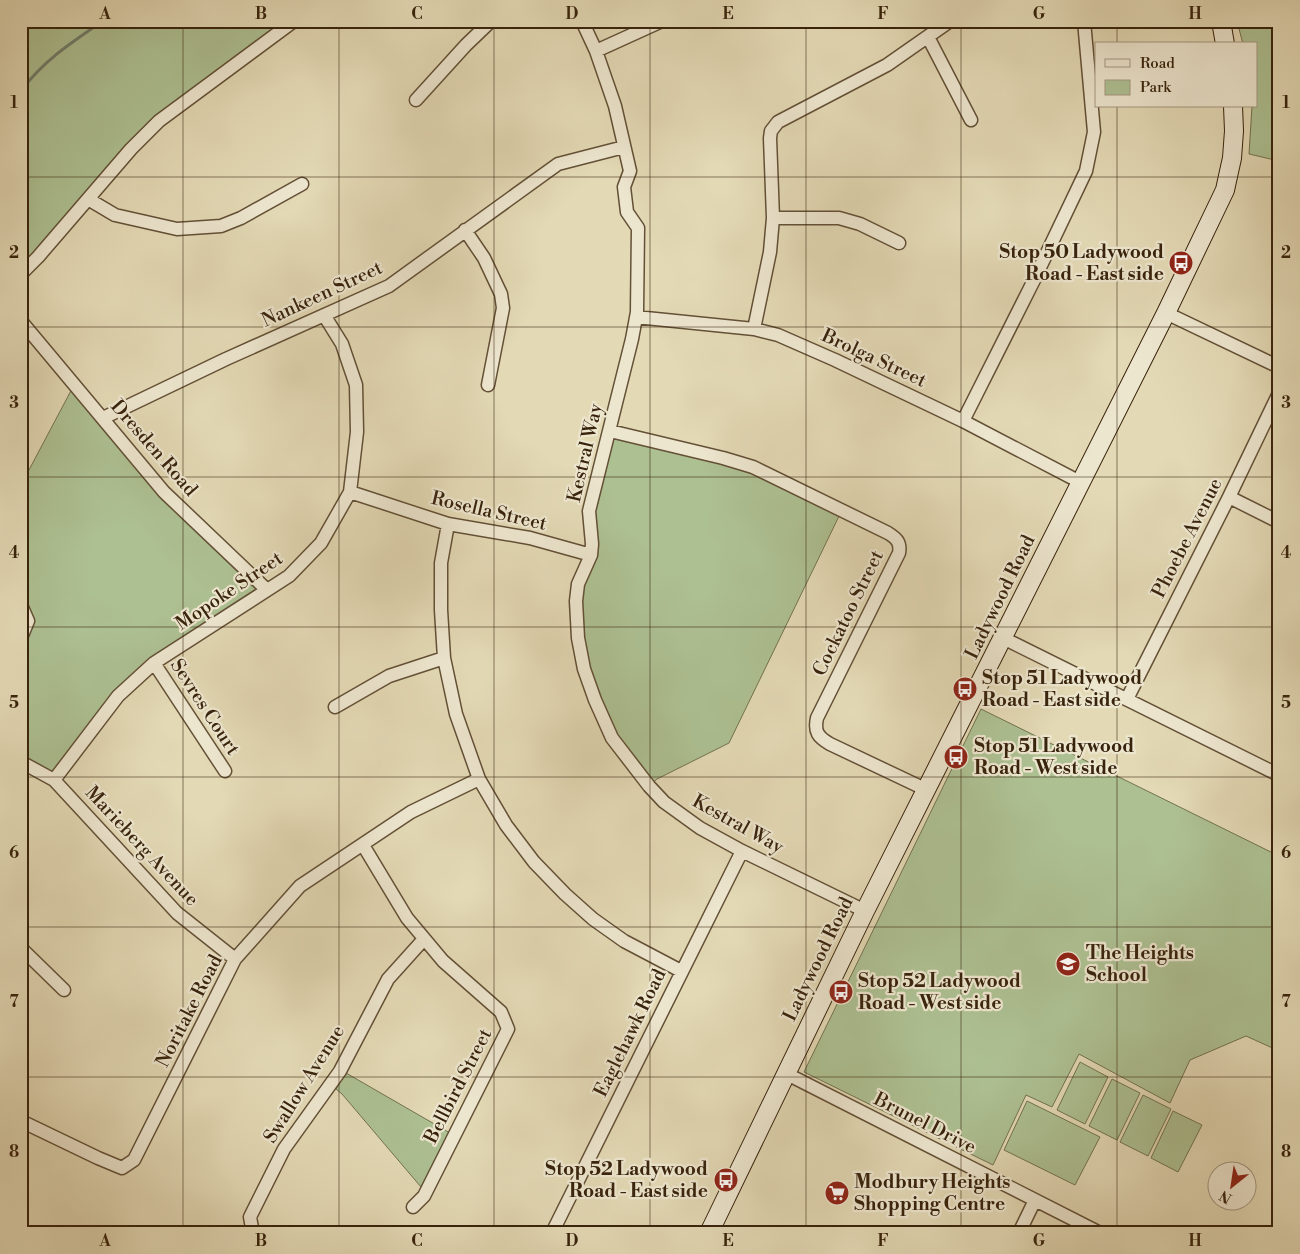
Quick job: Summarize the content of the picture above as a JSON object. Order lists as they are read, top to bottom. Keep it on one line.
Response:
{"streets":{"street":["Nankeen Street","Brolga Street","Dresden Road","Kestral Way","Rosella Street","Phoebe Avenue","Mopoke Street","Ladywood Road","Cockatoo Street","Sevres Court","Marieberg Avenue","Noritake Road","Eaglehawk Road","Swallow Avenue","Bellbird Street","Brunel Drive"]},"crossings":[["Nankeen Street","Dresden Road"],["Nankeen Street","Kestral Way"],["Nankeen Street","Mopoke Street"],["Brolga Street","Kestral Way"],["Brolga Street","Ladywood Road"],["Dresden Road","Mopoke Street"],["Kestral Way","Rosella Street"],["Kestral Way","Ladywood Road"],["Kestral Way","Cockatoo Street"],["Kestral Way","Eaglehawk Road"],["Rosella Street","Mopoke Street"],["Mopoke Street","Sevres Court"],["Mopoke Street","Marieberg Avenue"],["Ladywood Road","Cockatoo Street"],["Ladywood Road","Brunel Drive"],["Marieberg Avenue","Noritake Road"],["Noritake Road","Bellbird Street"],["Swallow Avenue","Bellbird Street"]],"places":{"bus stop":["Stop 50 Ladywood Road - East side","Stop 51 Ladywood Road - East side","Stop 51 Ladywood Road - West side","Stop 52 Ladywood Road - West side","Stop 52 Ladywood Road - East side"],"school or university":["The Heights School"],"supermarket":["Modbury Heights Shopping Centre"]},"legend":["Road","Park"],"north":"bottom left","grid":{"columns":["A","B","C","D","E","F","G","H"],"rows":["1","2","3","4","5","6","7","8"]}}
